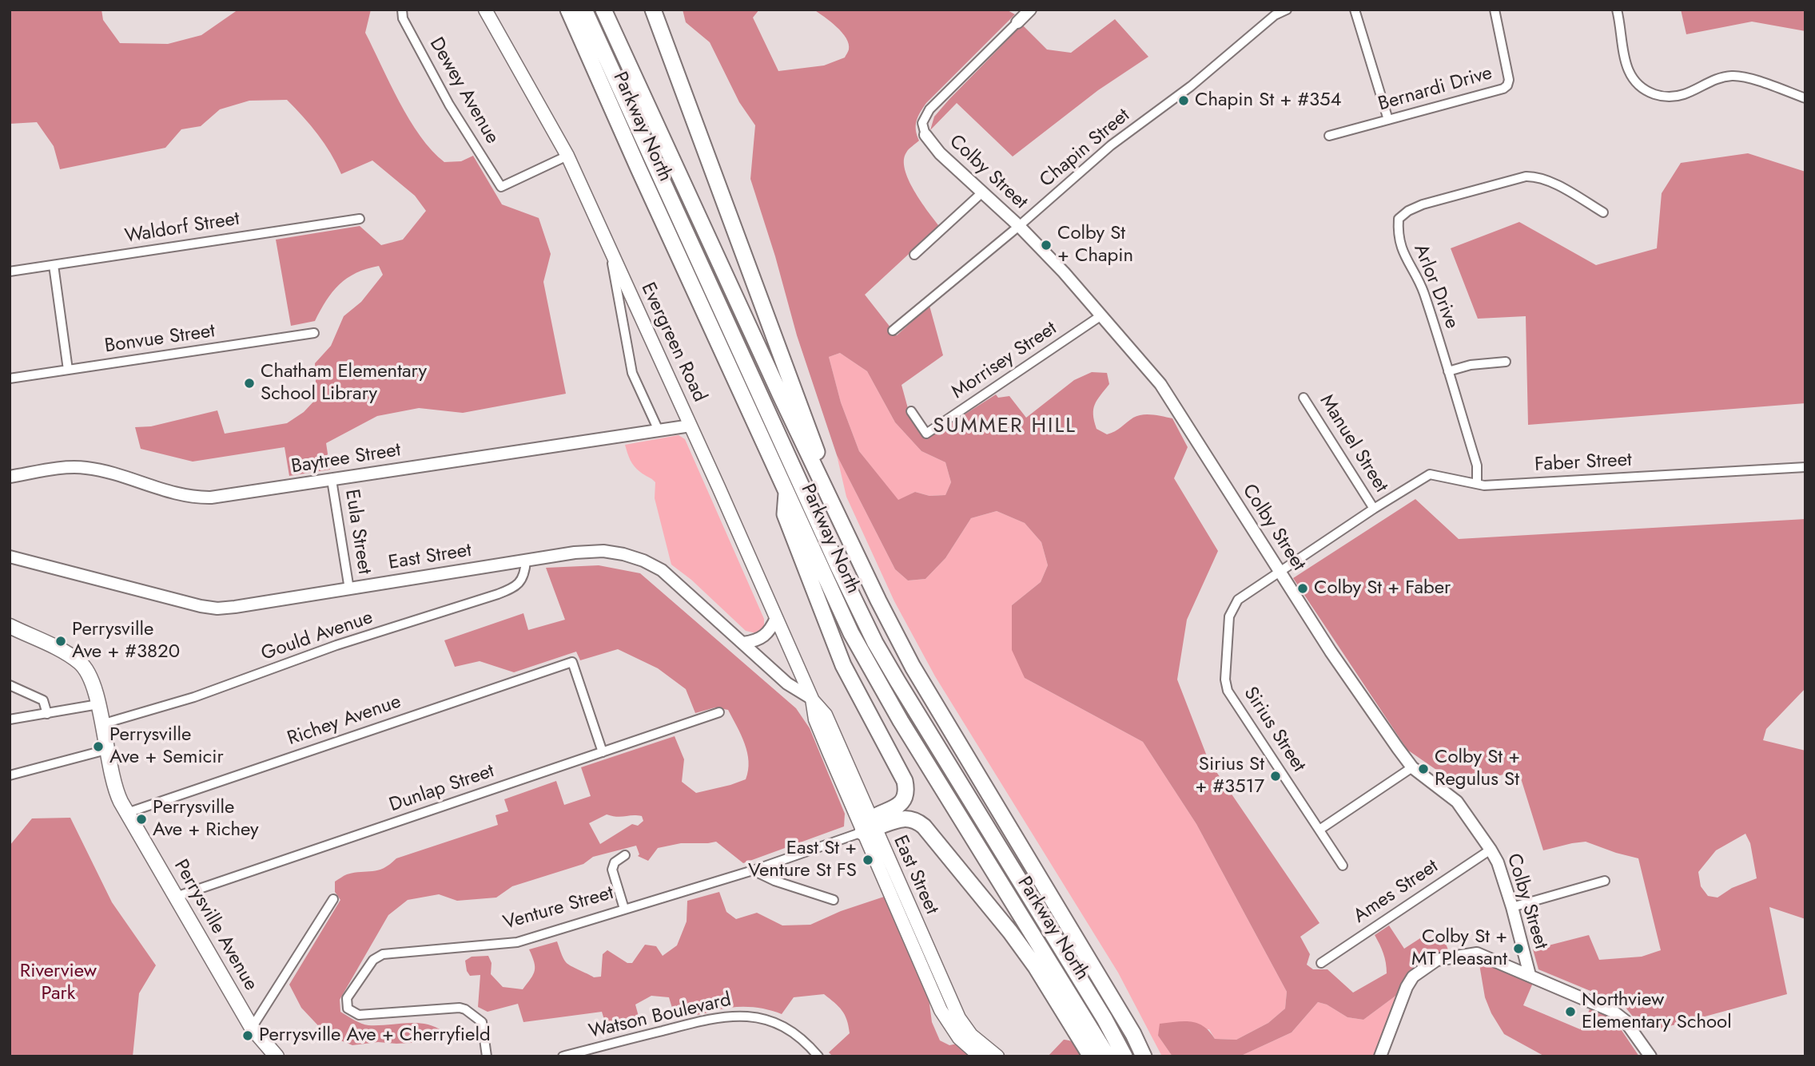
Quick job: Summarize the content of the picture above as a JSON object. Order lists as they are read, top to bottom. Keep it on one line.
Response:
{"streets":{"highway":["Parkway North"],"main road":["Evergreen Road","East Street","Perrysville Avenue"],"street":["Bernardi Drive","Dewey Avenue","Chapin Street","Colby Street","Waldorf Street","Arlor Drive","Bonvue Street","Morrisey Street","Manuel Street","Baytree Street","Faber Street","Eula Street","Gould Avenue","Richey Avenue","Sirius Street","Dunlap Street","Ames Street","Venture Street","Watson Boulevard"]},"crossings":[["Dewey Avenue","Evergreen Road"],["Chapin Street","Colby Street"],["Colby Street","Morrisey Street"],["Colby Street","Faber Street"],["Colby Street","Sirius Street"],["Colby Street","Ames Street"],["Arlor Drive","Faber Street"],["Evergreen Road","Baytree Street"],["Evergreen Road","East Street"],["Manuel Street","Faber Street"],["Baytree Street","Eula Street"],["Faber Street","Sirius Street"],["Eula Street","East Street"],["East Street","Gould Avenue"],["East Street","Venture Street"],["Gould Avenue","Perrysville Avenue"],["Richey Avenue","Dunlap Street"],["Richey Avenue","Perrysville Avenue"],["Dunlap Street","Perrysville Avenue"]],"districts":["SUMMER HILL"],"parks":["Riverview Park"],"places":["Chapin St + #354","Colby St + Chapin","Chatham Elementary School Library","Colby St + Faber","Perrysville Ave + #3820","Perrysville Ave + Semicir","Colby St + Regulus St","Sirius St + #3517","Perrysville Ave + Richey","East St + Venture St FS","Colby St + MT Pleasant","Northview Elementary School","Perrysville Ave + Cherryfield"]}
